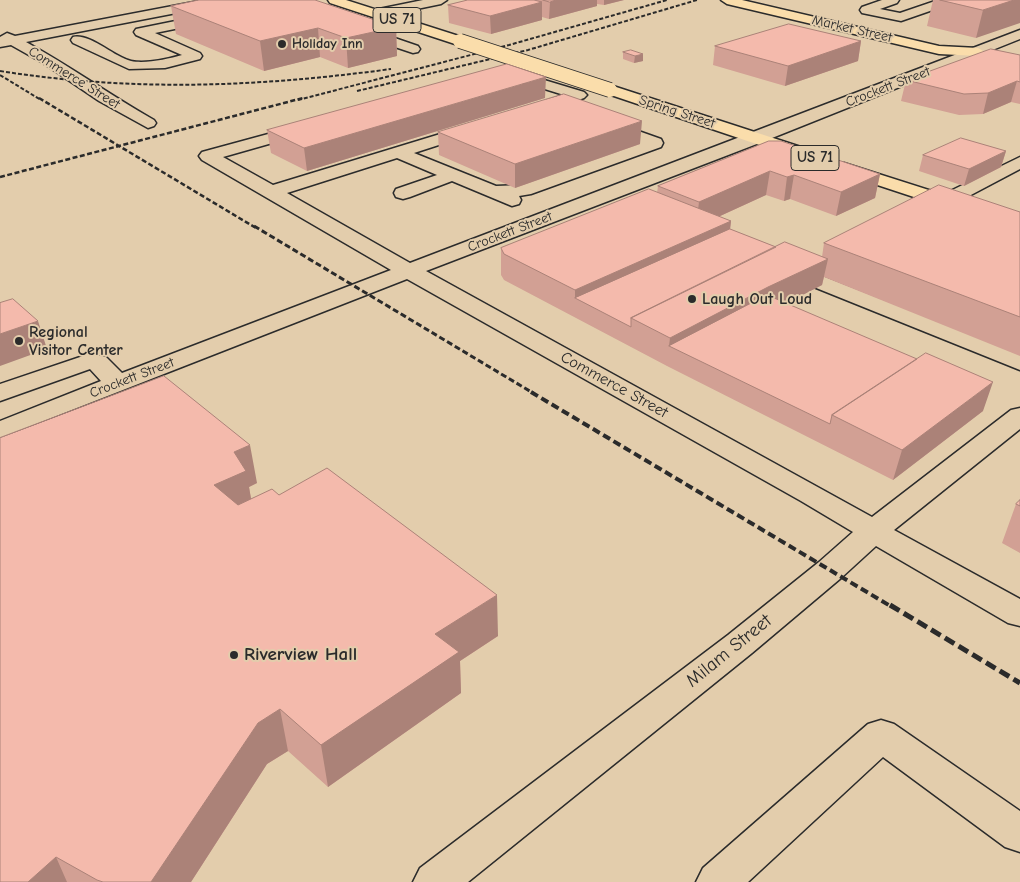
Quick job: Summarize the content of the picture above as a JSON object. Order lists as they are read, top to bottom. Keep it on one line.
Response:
{"streets":{"main road":["US 71","Market Street","Spring Street"],"street":["Commerce Street","Crockett Street","Milam Street"]},"crossings":[["Market Street","Crockett Street"],["Commerce Street","Crockett Street"],["Commerce Street","Milam Street"],["Crockett Street","Spring Street"]],"places":["Holiday Inn","Laugh Out Loud","Regional Visitor Center","Riverview Hall"]}
